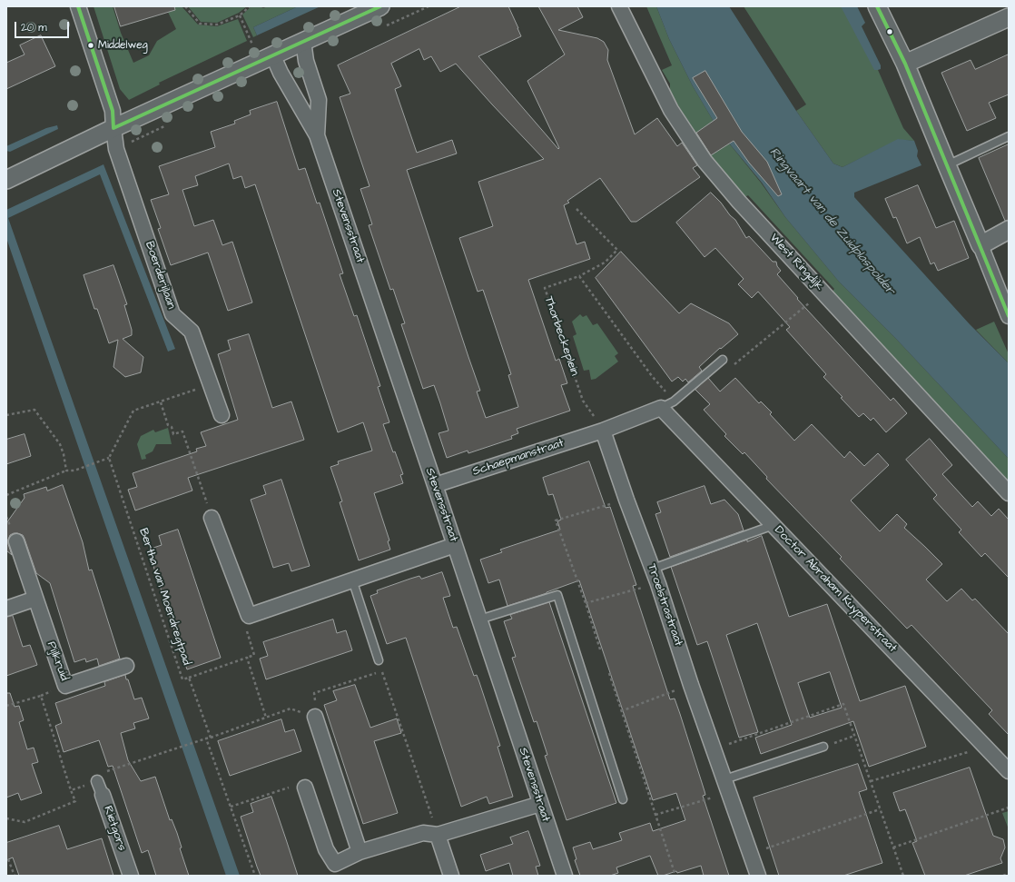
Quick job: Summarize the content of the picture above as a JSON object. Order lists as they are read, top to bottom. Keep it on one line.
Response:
{"streets":{"street":["Stevensstraat","West Ringdijk","Boerderijlaan","Schaepmanstraat","Doctor Abraham Kuyperstraat","Troelstrastraat","Pijlkruid","Rietgors"],"path":["Thorbeckeplein","Bertha van Moerdregtpad"]},"crossings":[["Stevensstraat","Schaepmanstraat"],["Thorbeckeplein","Schaepmanstraat"],["Thorbeckeplein","Troelstrastraat"],["Schaepmanstraat","Troelstrastraat"]],"water":["Ringvaart van de Zuidplaspolder"],"places":["Middelweg"],"scale_bar":"20 m"}
